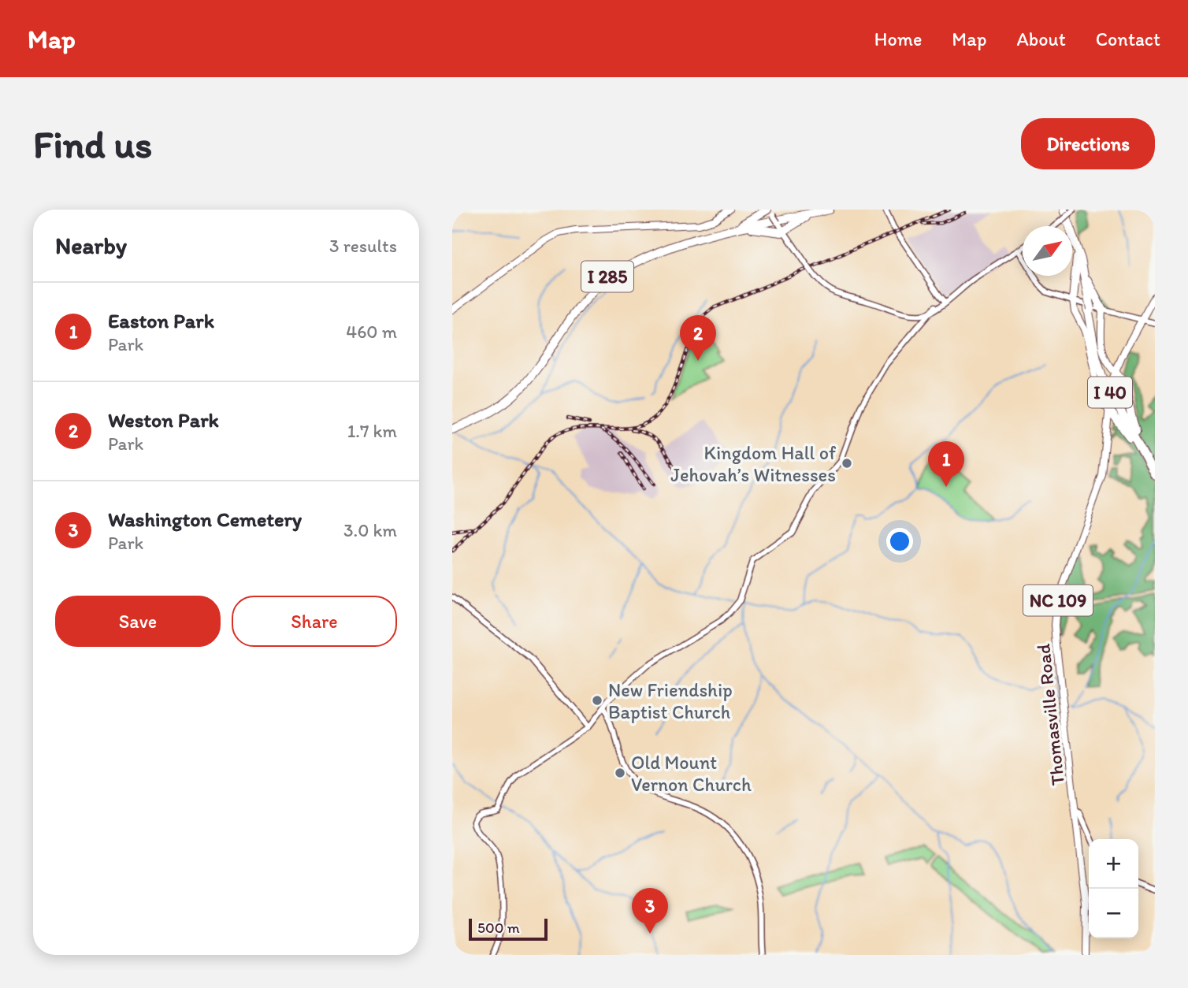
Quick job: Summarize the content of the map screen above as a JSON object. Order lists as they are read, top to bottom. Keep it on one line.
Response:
{"streets":{"highway":["I 285","I 40"],"main road":["NC 109","Thomasville Road"]},"places":["Kingdom Hall of Jehovah’s Witnesses","New Friendship Baptist Church","Old Mount Vernon Church"],"scale_bar":"500 m","north":"top right","page":{"header":"Map","nav":["Home","Map","About","Contact"],"buttons":["Directions",["Save","Share"]],"title":"Find us","heading":["Nearby","3 results"],"list":[{"mark":"1","name":"Easton Park","note":"Park","value":"460 m"},{"mark":"2","name":"Weston Park","note":"Park","value":"1.7 km"},{"mark":"3","name":"Washington Cemetery","note":"Park","value":"3.0 km"}],"pins":["2","1","3"],"map_buttons":["+","−"],"scale":"500 m"}}
